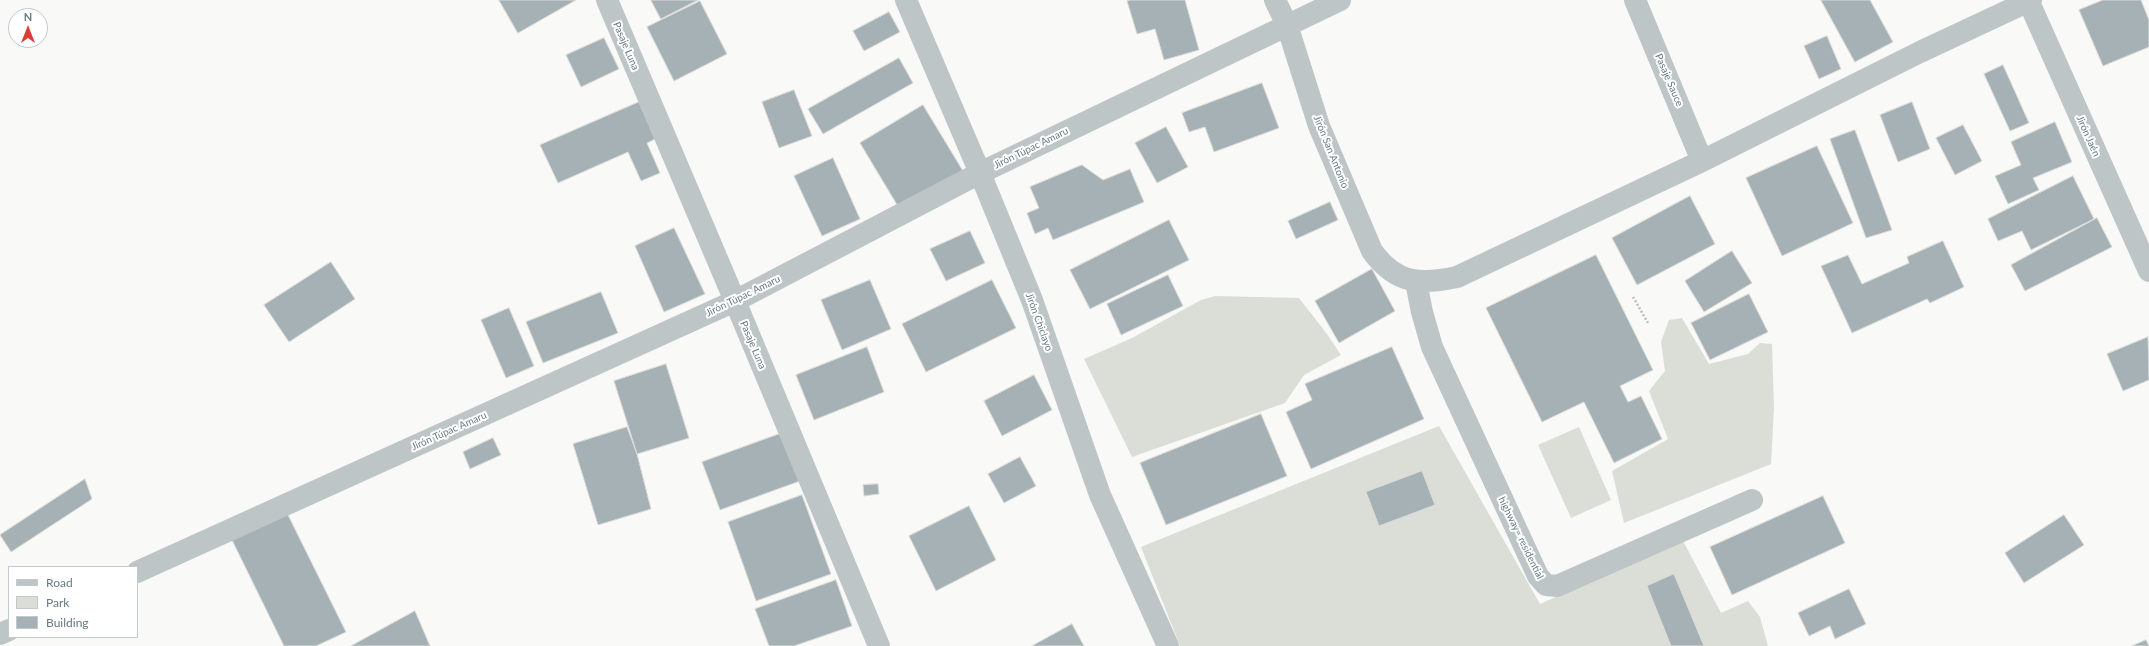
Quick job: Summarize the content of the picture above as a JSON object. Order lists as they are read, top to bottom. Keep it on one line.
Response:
{"streets":{"street":["Pasaje Luna","Pasaje Sauce","Jirón Jaén","Jirón Túpac Amaru","Jirón San Antonio","Jirón Chiclayo","highway= residential"]},"crossings":[["Pasaje Luna","Jirón Túpac Amaru"],["Jirón Túpac Amaru","Jirón San Antonio"],["Jirón Túpac Amaru","Jirón Chiclayo"],["Jirón San Antonio","highway= residential"]],"legend":["Road","Park","Building"],"north":"top"}
